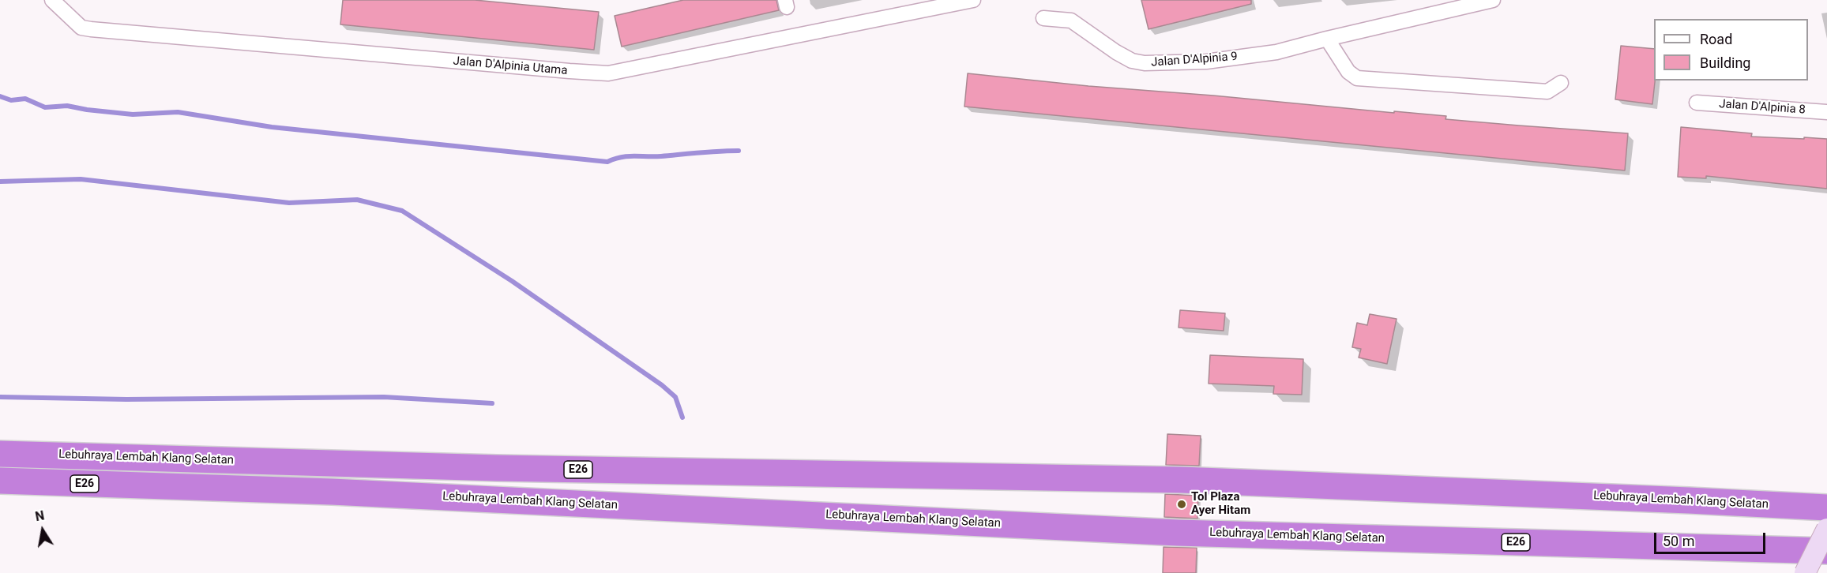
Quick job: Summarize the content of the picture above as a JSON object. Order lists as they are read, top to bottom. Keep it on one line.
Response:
{"streets":{"highway":["Lebuhraya Lembah Klang Selatan","E26"],"street":["Jalan D'Alpinia 9","Jalan D'Alpinia Utama","Jalan D'Alpinia 8"]},"places":["Tol Plaza Ayer Hitam"],"legend":["Road","Building"],"scale_bar":"50 m","north":"top"}
